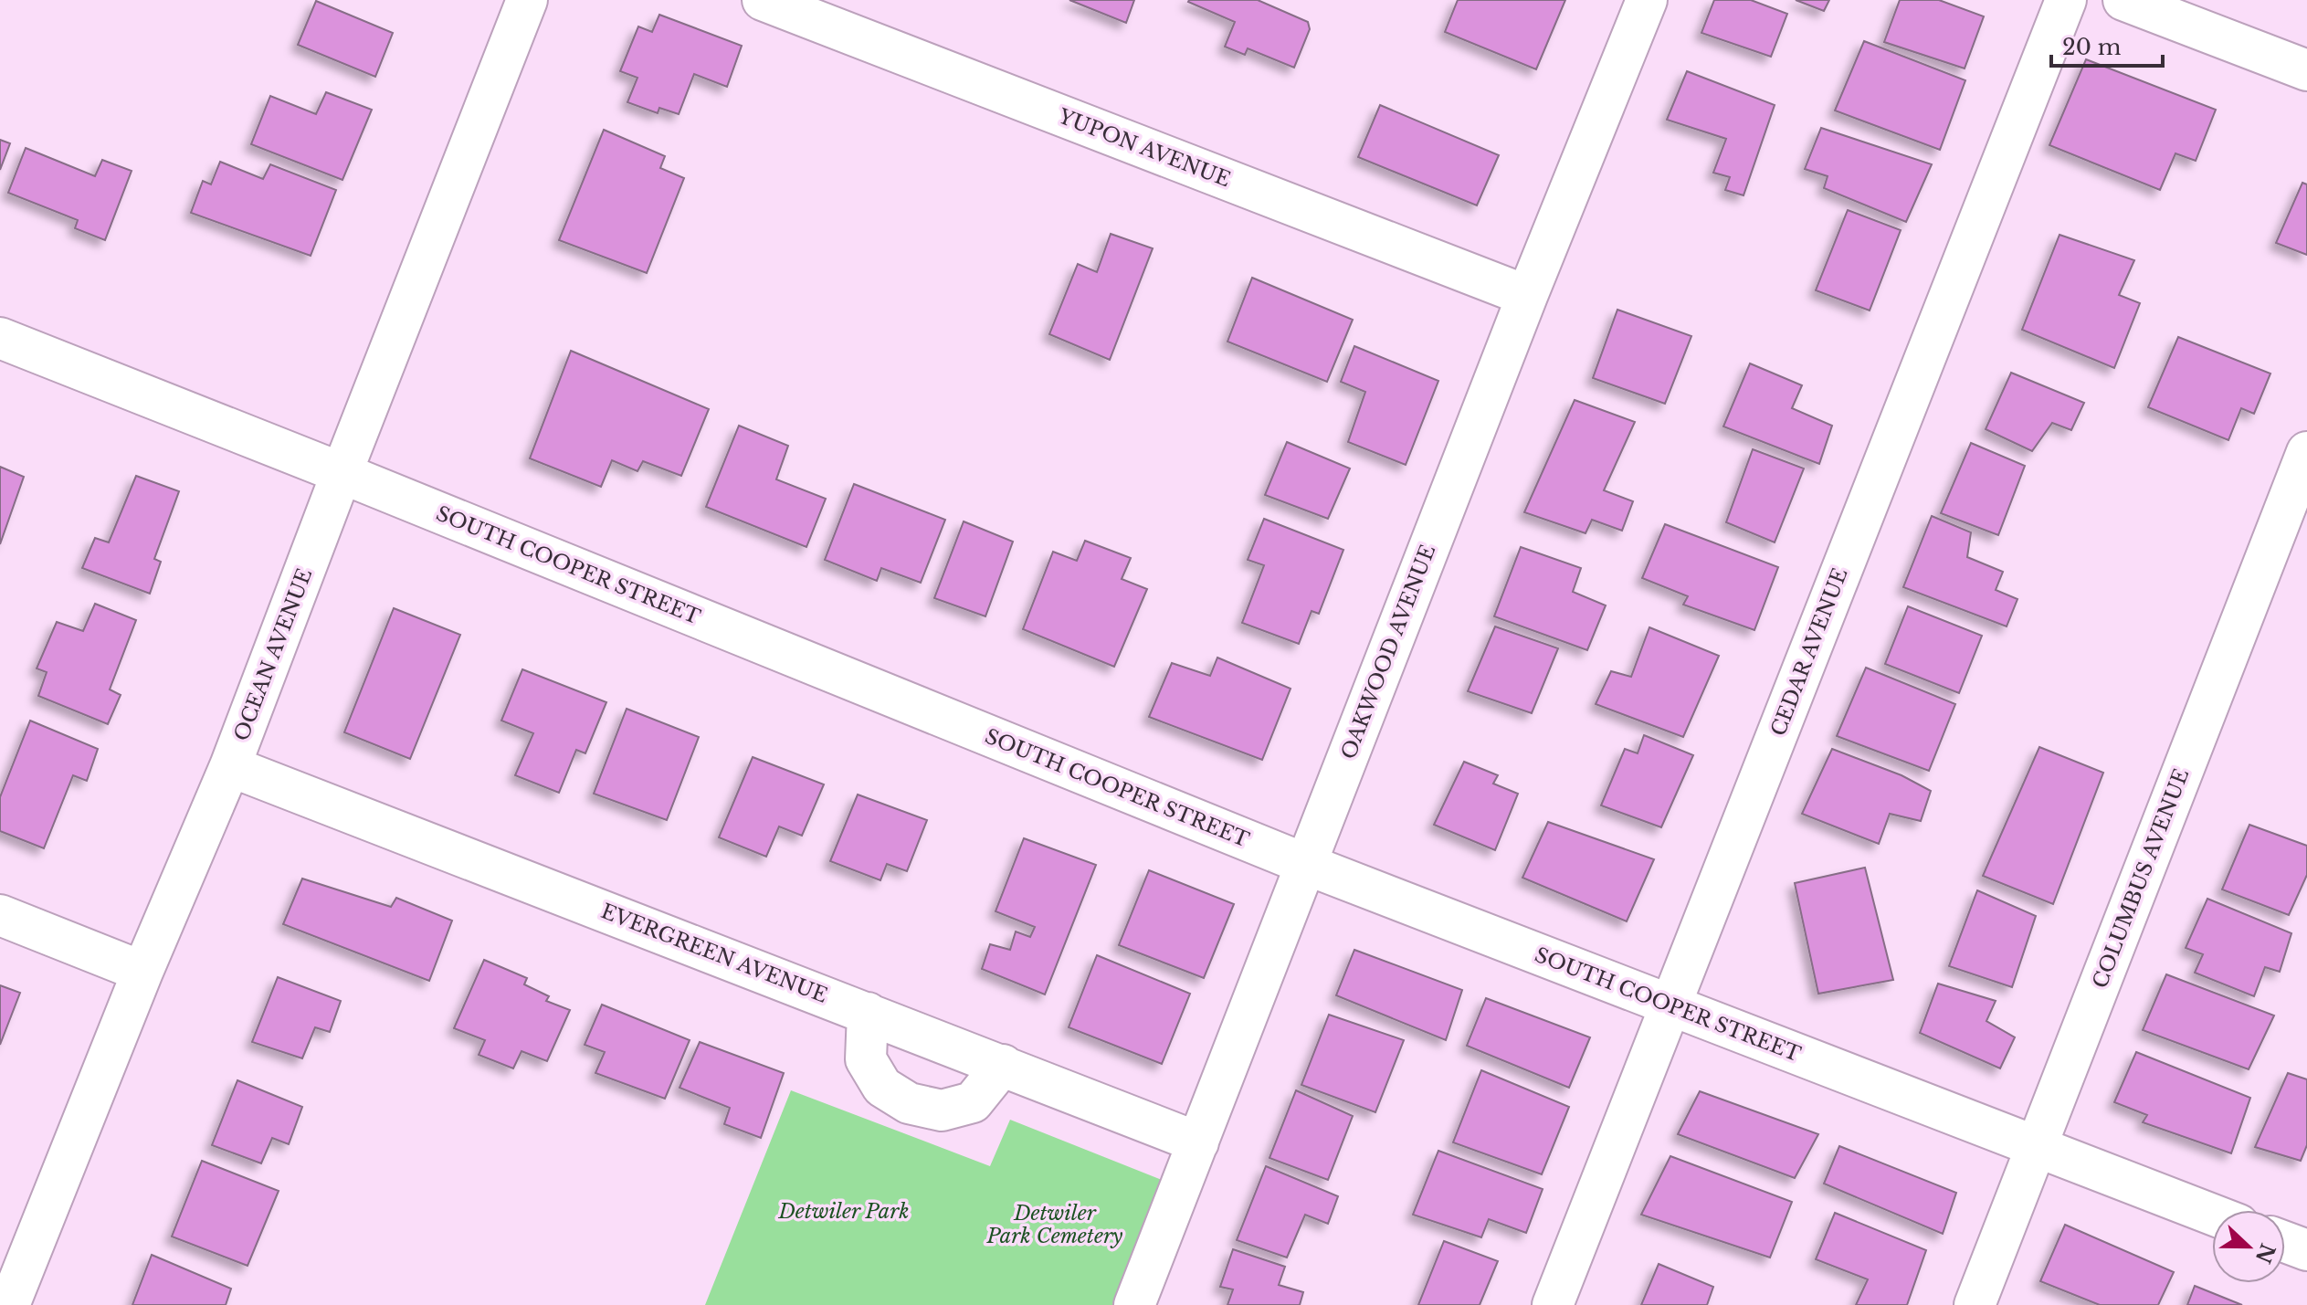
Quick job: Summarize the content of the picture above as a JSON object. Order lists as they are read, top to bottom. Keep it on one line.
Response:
{"streets":{"street":["YUPON AVENUE","SOUTH COOPER STREET","OAKWOOD AVENUE","CEDAR AVENUE","OCEAN AVENUE","COLUMBUS AVENUE","EVERGREEN AVENUE"]},"crossings":[["YUPON AVENUE","OAKWOOD AVENUE"],["SOUTH COOPER STREET","OAKWOOD AVENUE"],["SOUTH COOPER STREET","CEDAR AVENUE"],["SOUTH COOPER STREET","OCEAN AVENUE"],["SOUTH COOPER STREET","COLUMBUS AVENUE"],["OAKWOOD AVENUE","EVERGREEN AVENUE"],["OCEAN AVENUE","EVERGREEN AVENUE"]],"parks":["Detwiler Park","Detwiler Park Cemetery"],"scale_bar":"20 m","north":"right"}
